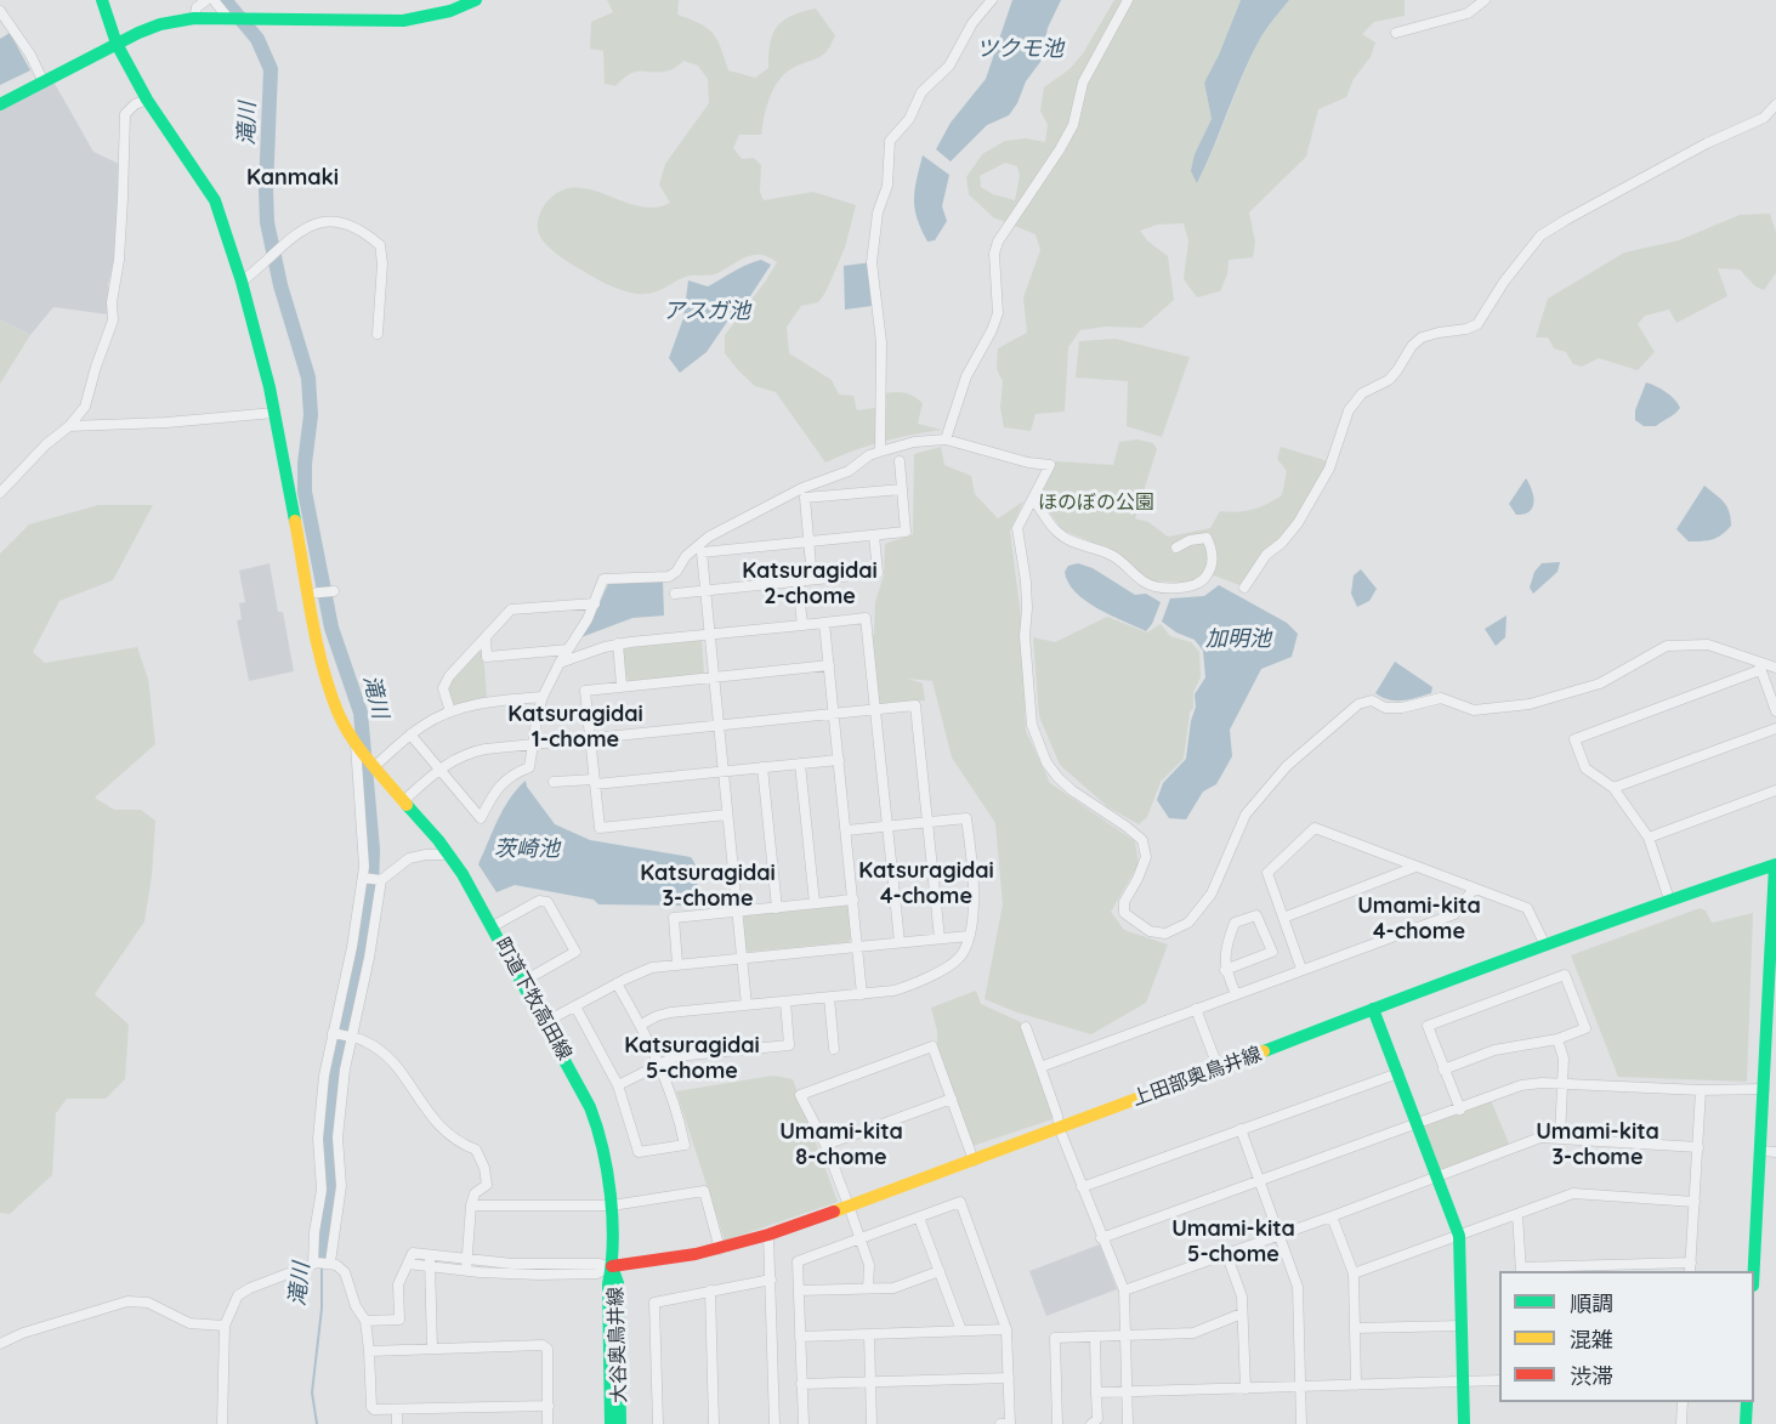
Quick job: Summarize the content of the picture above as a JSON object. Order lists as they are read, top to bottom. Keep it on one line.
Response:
{"streets":{"street":["町道下牧高田線","上田部奥鳥井線","大谷奥鳥井線"]},"crossings":[["町道下牧高田線","上田部奥鳥井線"],["町道下牧高田線","大谷奥鳥井線"],["上田部奥鳥井線","大谷奥鳥井線"]],"districts":["Kanmaki","Katsuragidai 2-chome","Katsuragidai 1-chome","Katsuragidai 4-chome","Katsuragidai 3-chome","Umami-kita 4-chome","Katsuragidai 5-chome","Umami-kita 8-chome","Umami-kita 3-chome","Umami-kita 5-chome"],"water":["ツクモ池","滝川","アスガ池","加明池","茨崎池"],"parks":["ほのぼの公園"],"legend":["順調","混雑","渋滞"]}
